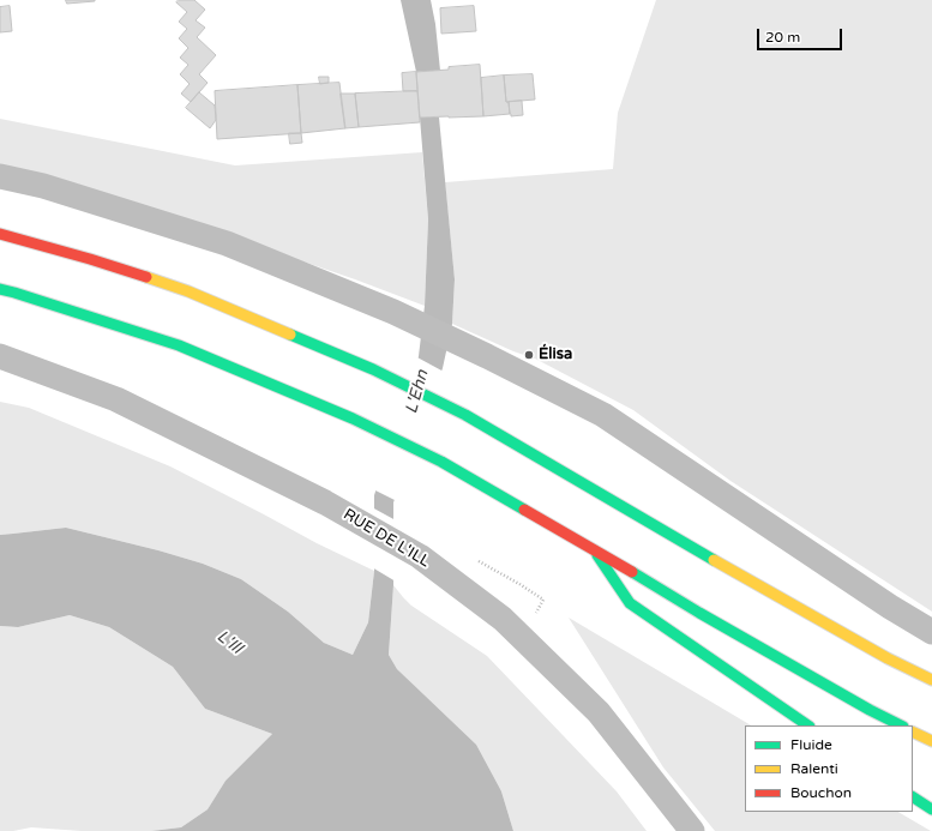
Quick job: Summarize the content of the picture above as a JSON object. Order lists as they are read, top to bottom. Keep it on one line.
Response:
{"streets":{"street":["RUE DE L'ILL"]},"water":["L'Ehn","L'Ill"],"places":["Élisa"],"legend":["Fluide","Ralenti","Bouchon"],"scale_bar":"20 m"}
